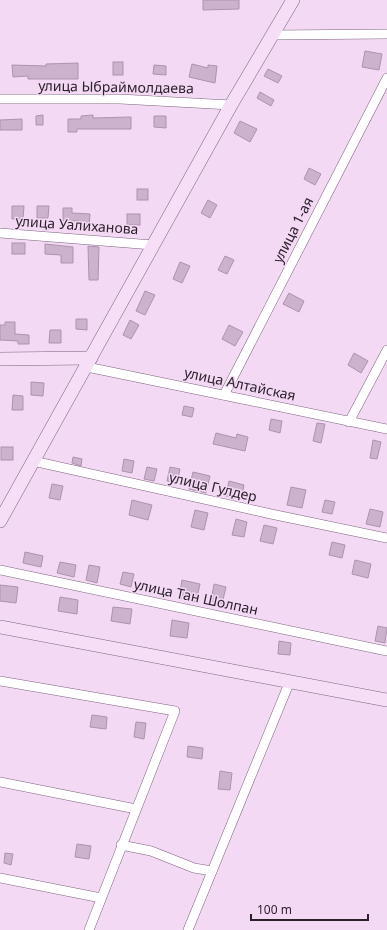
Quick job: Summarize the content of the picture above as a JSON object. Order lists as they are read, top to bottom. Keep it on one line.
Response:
{"streets":{"street":["улица Ыбраймолдаева","улица Уалиханова","улица 1-ая","улица Алтайская","улица Гулдер","улица Тан Шолпан"]},"crossings":[["улица 1-ая","улица Алтайская"]],"scale_bar":"100 m"}
